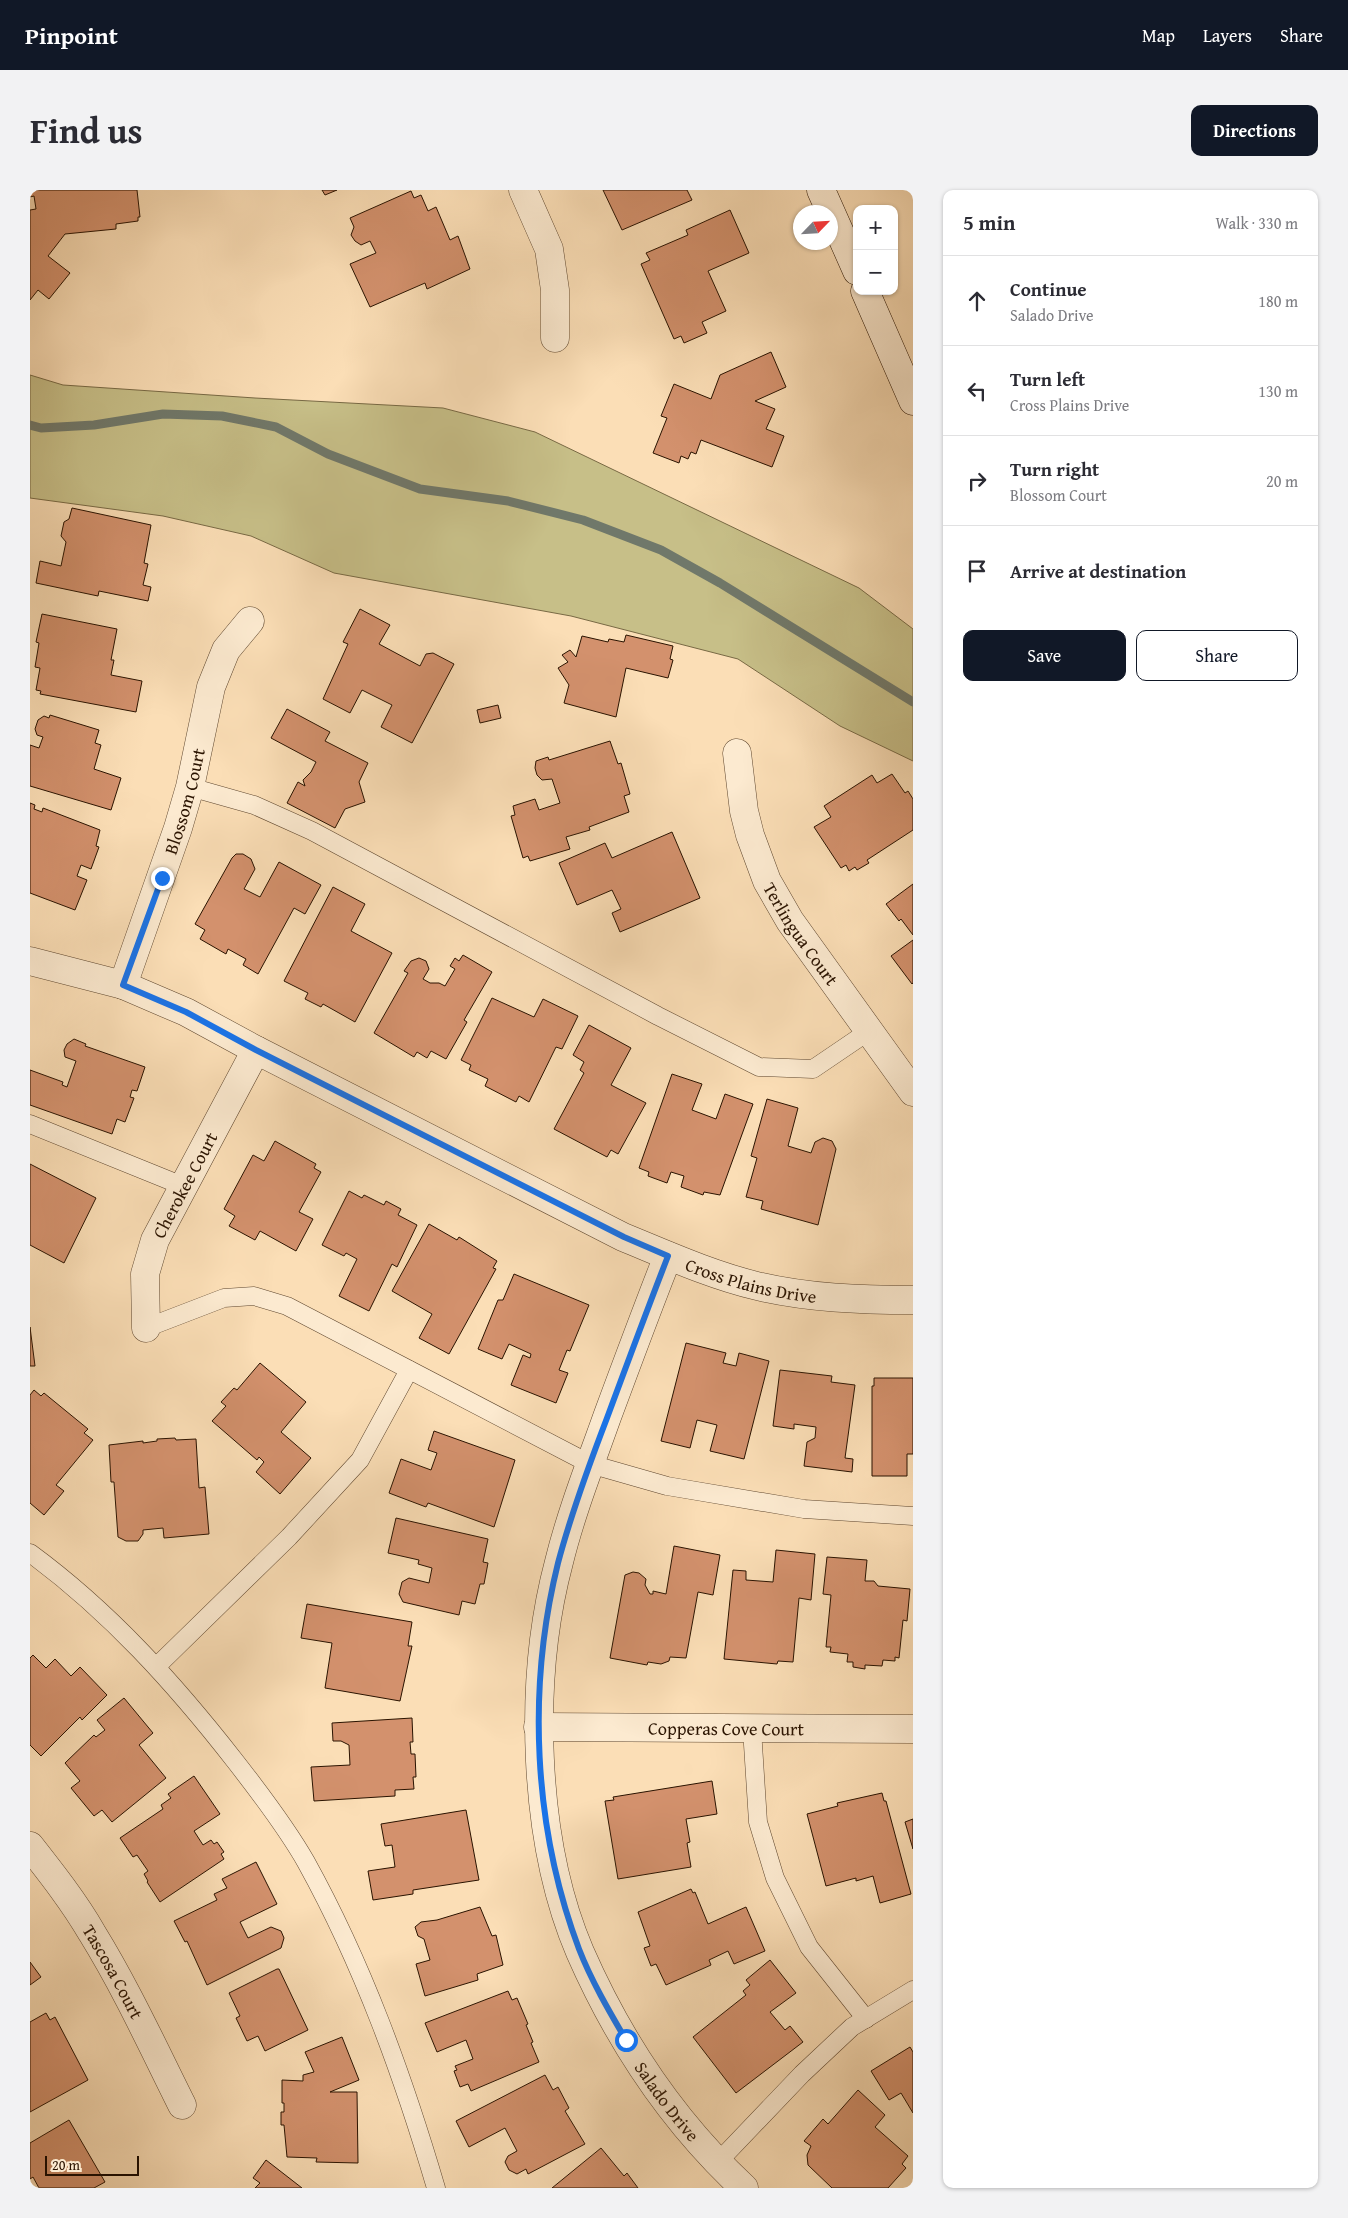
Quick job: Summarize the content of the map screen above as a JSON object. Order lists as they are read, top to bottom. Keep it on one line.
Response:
{"streets":{"street":["Blossom Court","Terlingua Court","Cherokee Court","Cross Plains Drive","Copperas Cove Court","Tascosa Court","Salado Drive"]},"crossings":[["Blossom Court","Cross Plains Drive"],["Cherokee Court","Cross Plains Drive"],["Cross Plains Drive","Salado Drive"],["Copperas Cove Court","Salado Drive"]],"scale_bar":"20 m","north":"top right","page":{"header":"Pinpoint","nav":["Map","Layers","Share"],"title":"Find us","buttons":["Directions",["Save","Share"]],"heading":["5 min","Walk · 330 m"],"map_buttons":["+","−"],"list":[["Continue","Salado Drive","180 m"],["Turn left","Cross Plains Drive","130 m"],["Turn right","Blossom Court","20 m"],"Arrive at destination"],"scale":"20 m"}}
